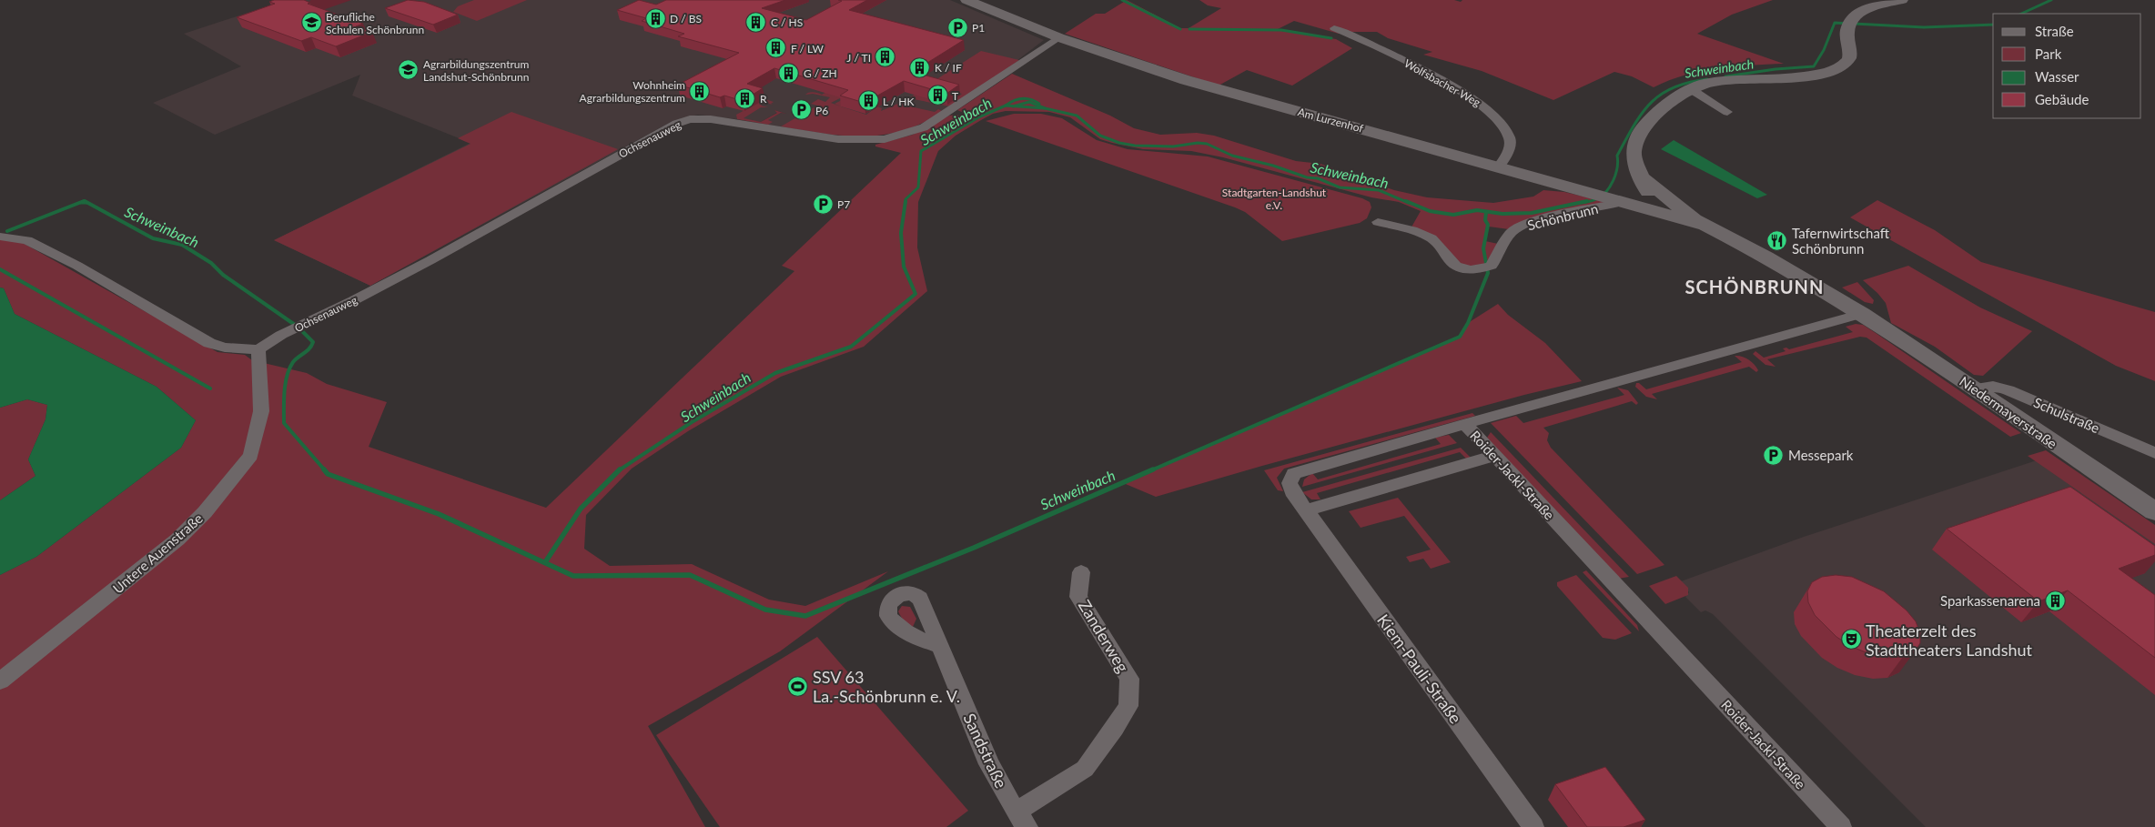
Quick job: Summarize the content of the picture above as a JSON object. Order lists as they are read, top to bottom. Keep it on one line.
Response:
{"streets":{"main road":["Am Lurzenhof","Niedermayerstraße"],"street":["Wolfsbacher Weg","Ochsenauweg","Schönbrunn","Schulstraße","Roider-Jackl-Straße","Untere Auenstraße","Zanderweg","Kiem-Pauli-Straße","Sandstraße"]},"crossings":[["Wolfsbacher Weg","Am Lurzenhof"],["Am Lurzenhof","Ochsenauweg"],["Am Lurzenhof","Schönbrunn"],["Ochsenauweg","Untere Auenstraße"],["Niedermayerstraße","Schulstraße"],["Niedermayerstraße","Roider-Jackl-Straße"],["Roider-Jackl-Straße","Kiem-Pauli-Straße"],["Zanderweg","Sandstraße"]],"districts":["SCHÖNBRUNN"],"water":["Schweinbach"],"parks":["Stadtgarten-Landshut e.V."],"places":{"building":["D / BS","C / HS","F / LW","J / TI","K / IF","G / ZH","Wohnheim Agrarbildungszentrum","T","R","L / HK","Sparkassenarena"],"school or university":["Berufliche Schulen Schönbrunn","Agrarbildungszentrum Landshut-Schönbrunn"],"parking":["P1","P6","P7","Messepark"],"restaurant":["Tafernwirtschaft Schönbrunn"],"theatre":["Theaterzelt des Stadttheaters Landshut"],"sports":["SSV 63 La.-Schönbrunn e. V."]},"legend":["Straße","Park","Wasser","Gebäude"]}
